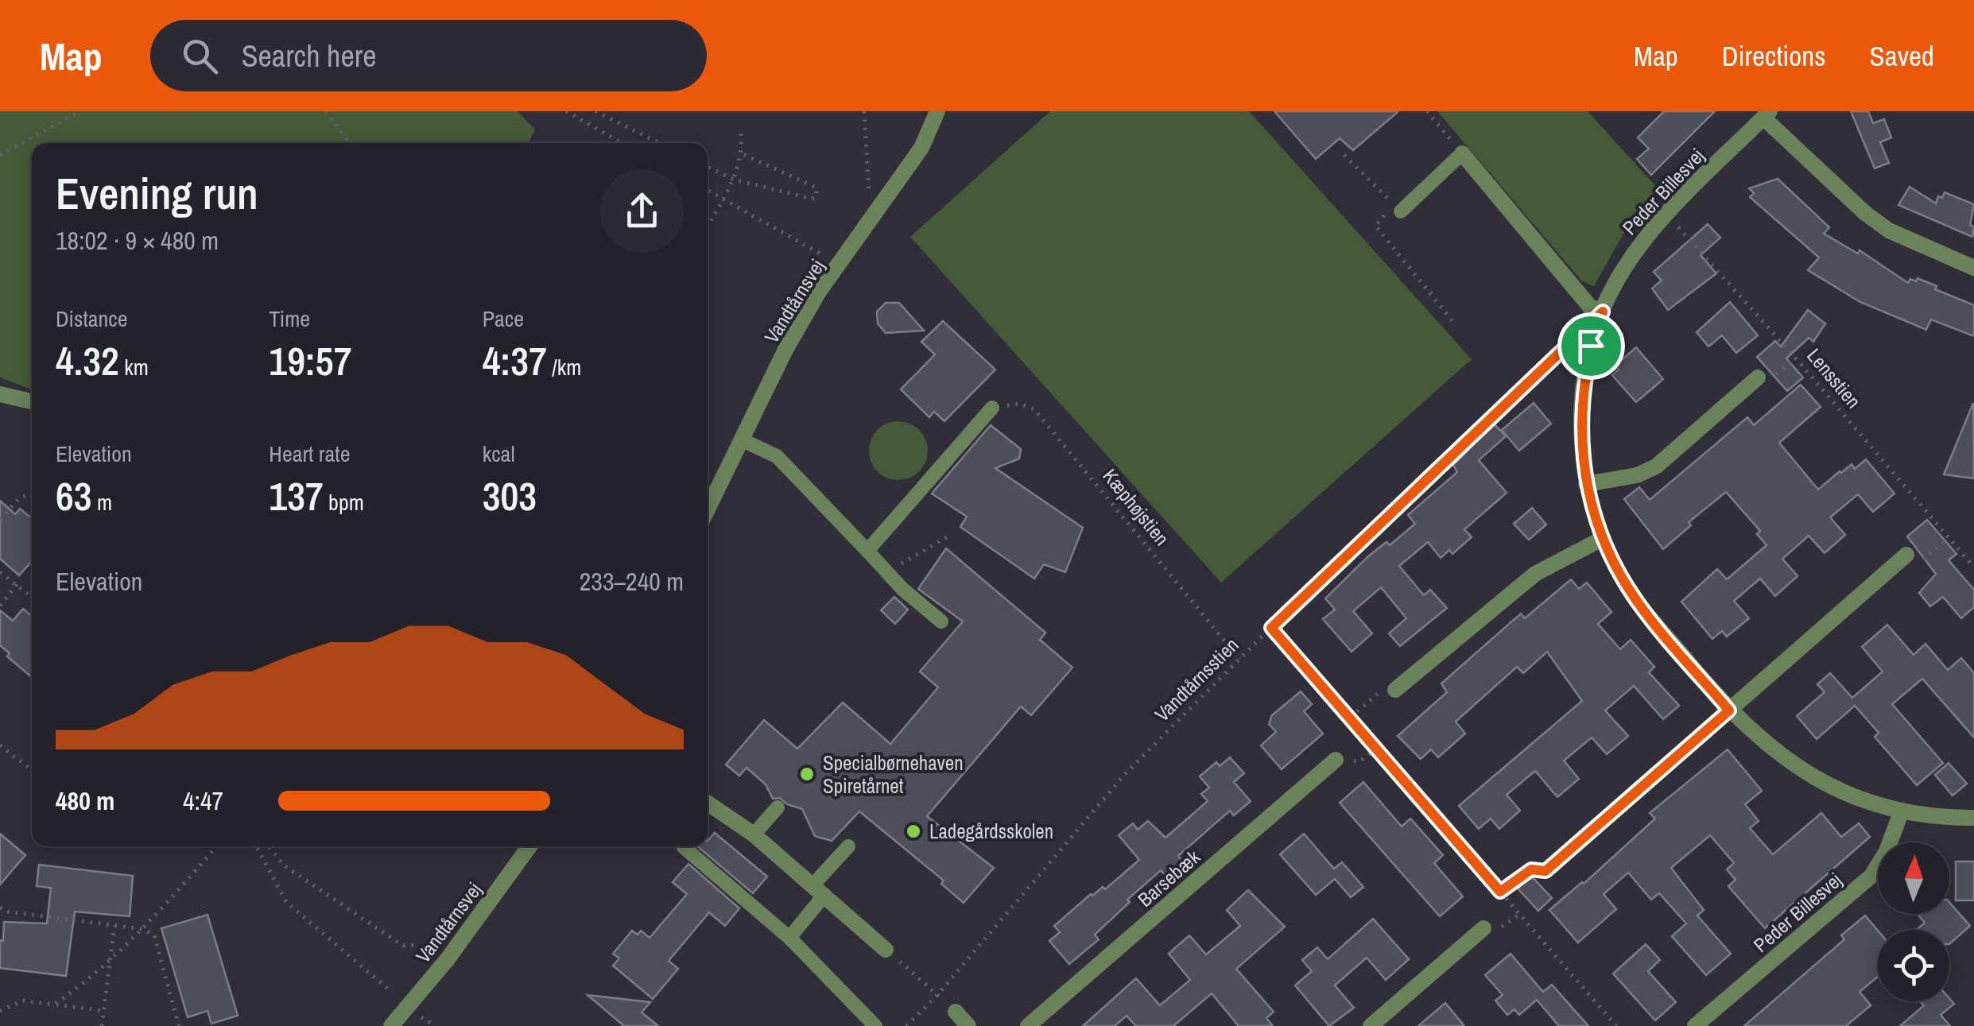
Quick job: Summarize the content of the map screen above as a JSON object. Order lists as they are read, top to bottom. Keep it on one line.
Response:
{"streets":{"street":["Peder Billesvej","Vandtårnsvej","Barsebæk"],"path":["Lensstien","Kæphøjstien","Vandtårnsstien"]},"crossings":[["Peder Billesvej","Lensstien"],["Kæphøjstien","Vandtårnsstien"]],"places":["Specialbørnehaven Spiretårnet","Ladegårdsskolen"],"north":"top","page":{"header":"Map","search":"Search here","nav":["Map","Directions","Saved"],"heading":["Evening run","18:02 · 9 × 480 m"],"stats":[["Distance","4.32 km"],["Time","19:57"],["Pace","4:37 /km"],["Elevation","63 m"],["Heart rate","137 bpm"],["kcal","303"]],"chart":["Elevation","233–240 m"],"list":[{"name":"480 m","note":"4:47"}]}}
